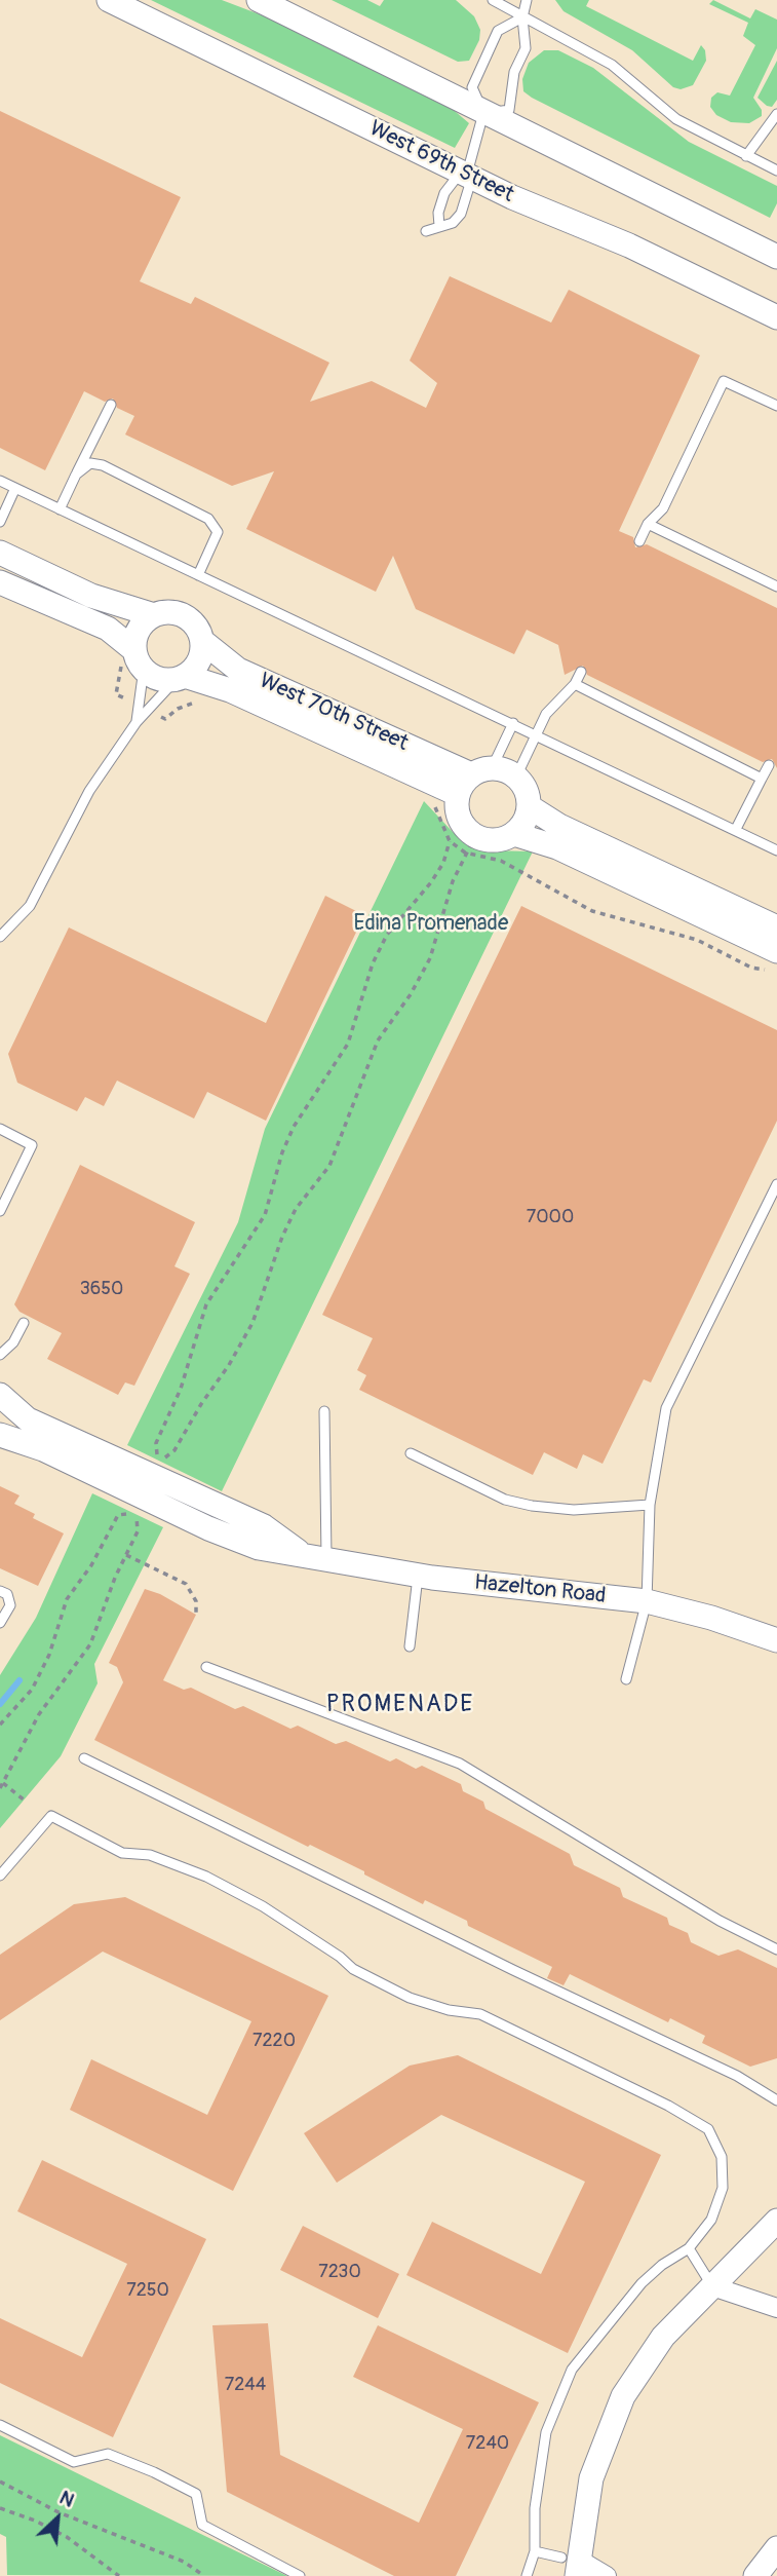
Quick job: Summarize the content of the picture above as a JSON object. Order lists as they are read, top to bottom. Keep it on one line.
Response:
{"streets":{"street":["West 69th Street","West 70th Street","Hazelton Road"]},"districts":["PROMENADE"],"parks":["Edina Promenade"],"house_numbers":["7000","3650","7220","7230","7250","7244","7240"],"north":"top right"}
